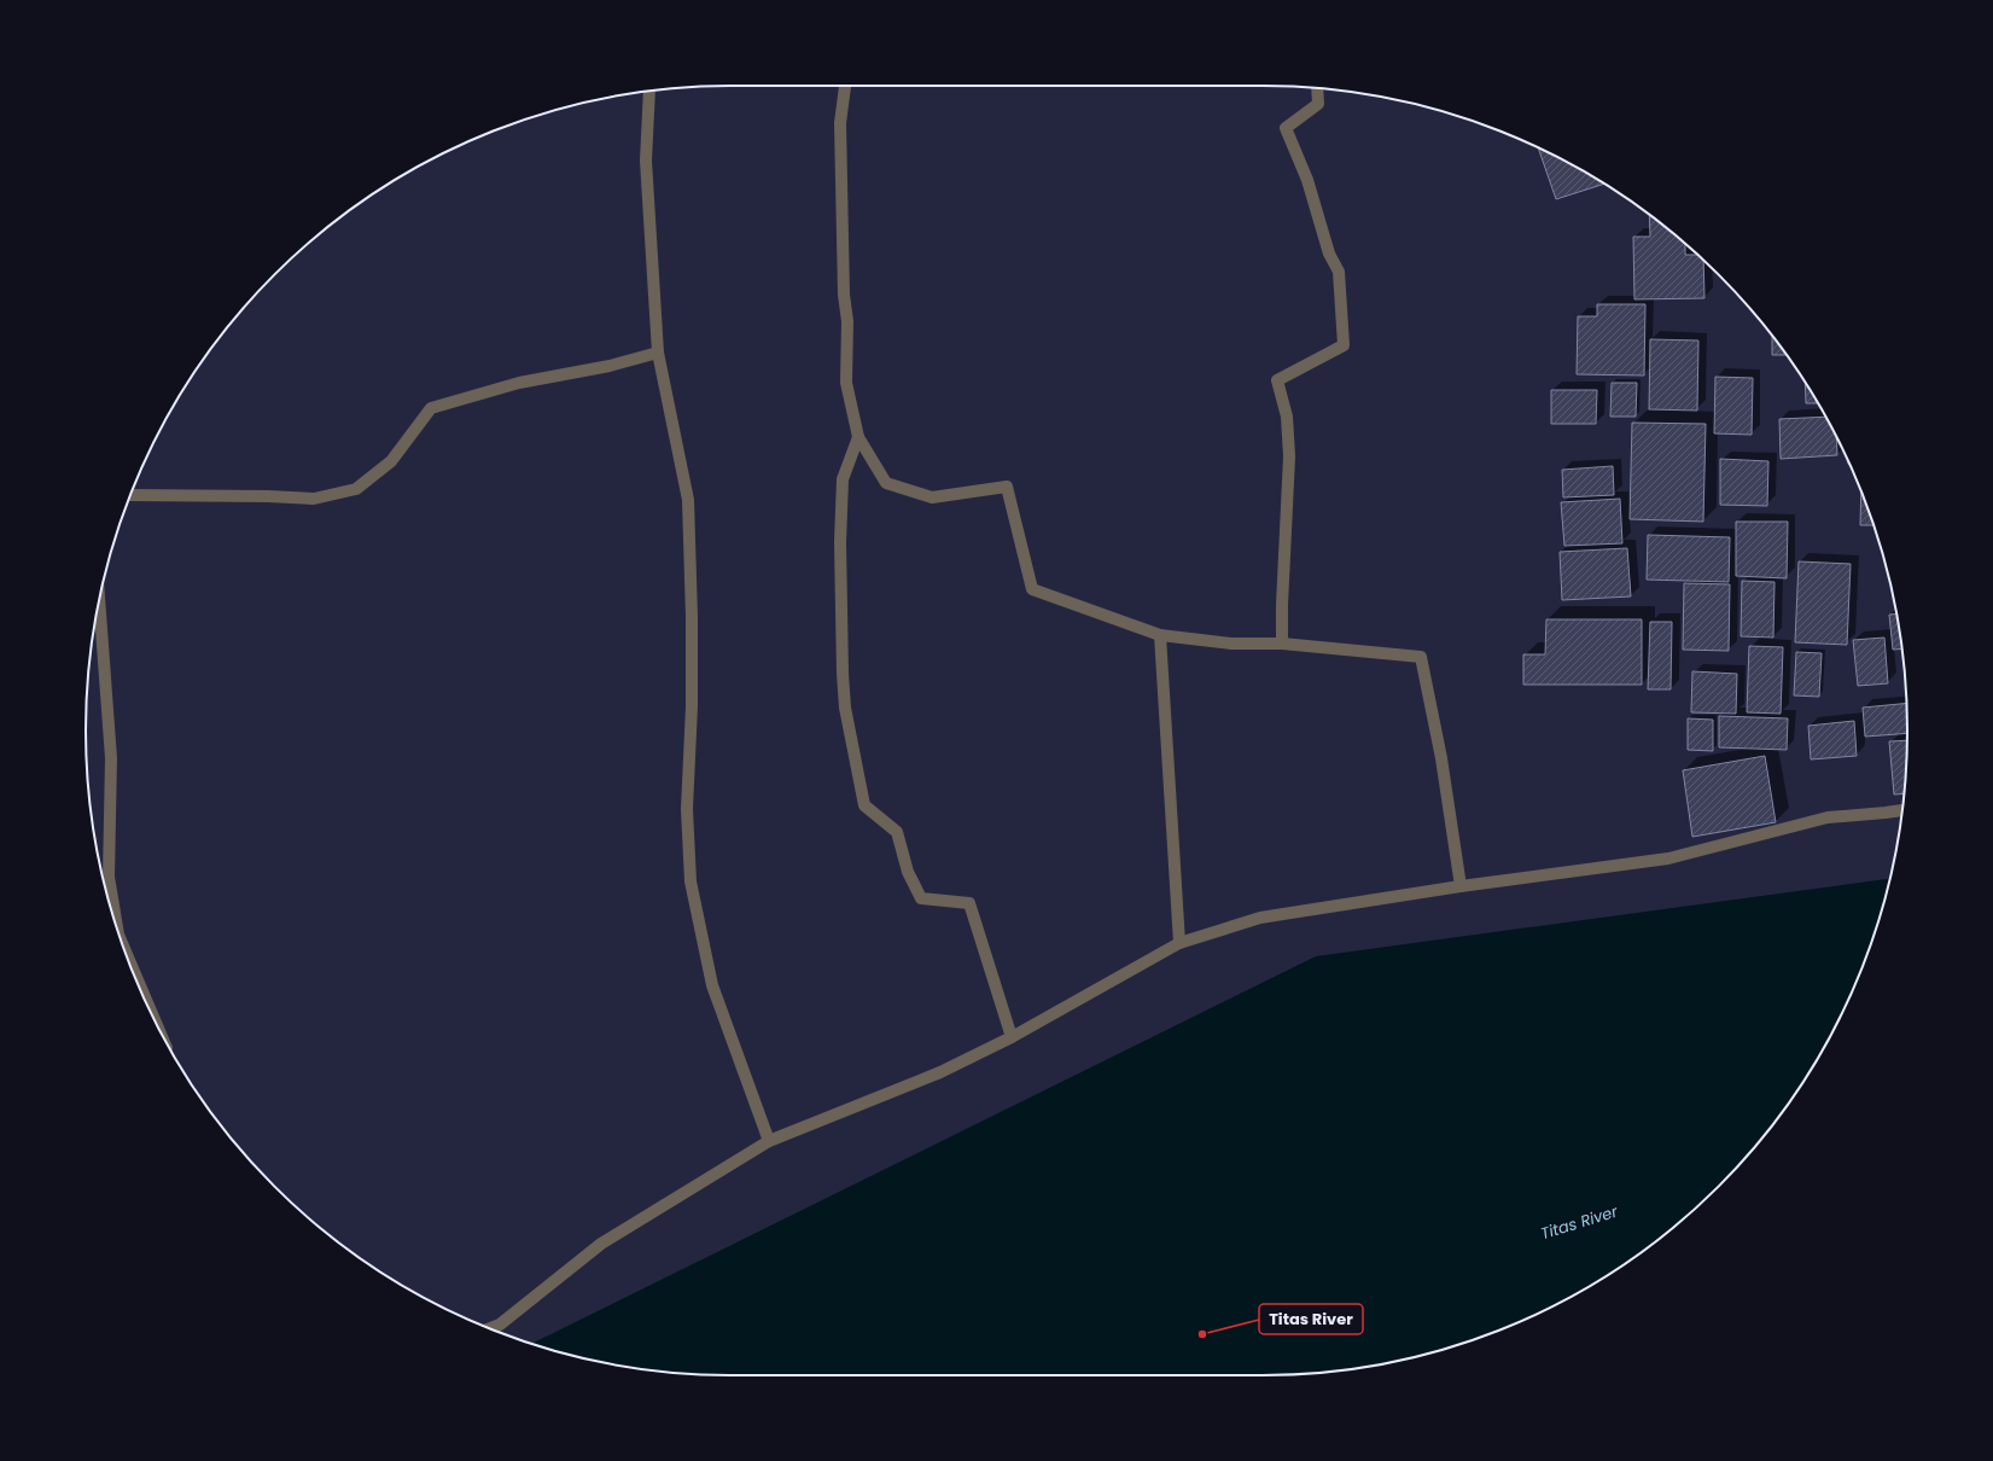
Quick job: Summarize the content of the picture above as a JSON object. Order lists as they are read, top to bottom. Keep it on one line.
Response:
{"water":["Titas River"],"places":["Titas River"]}
